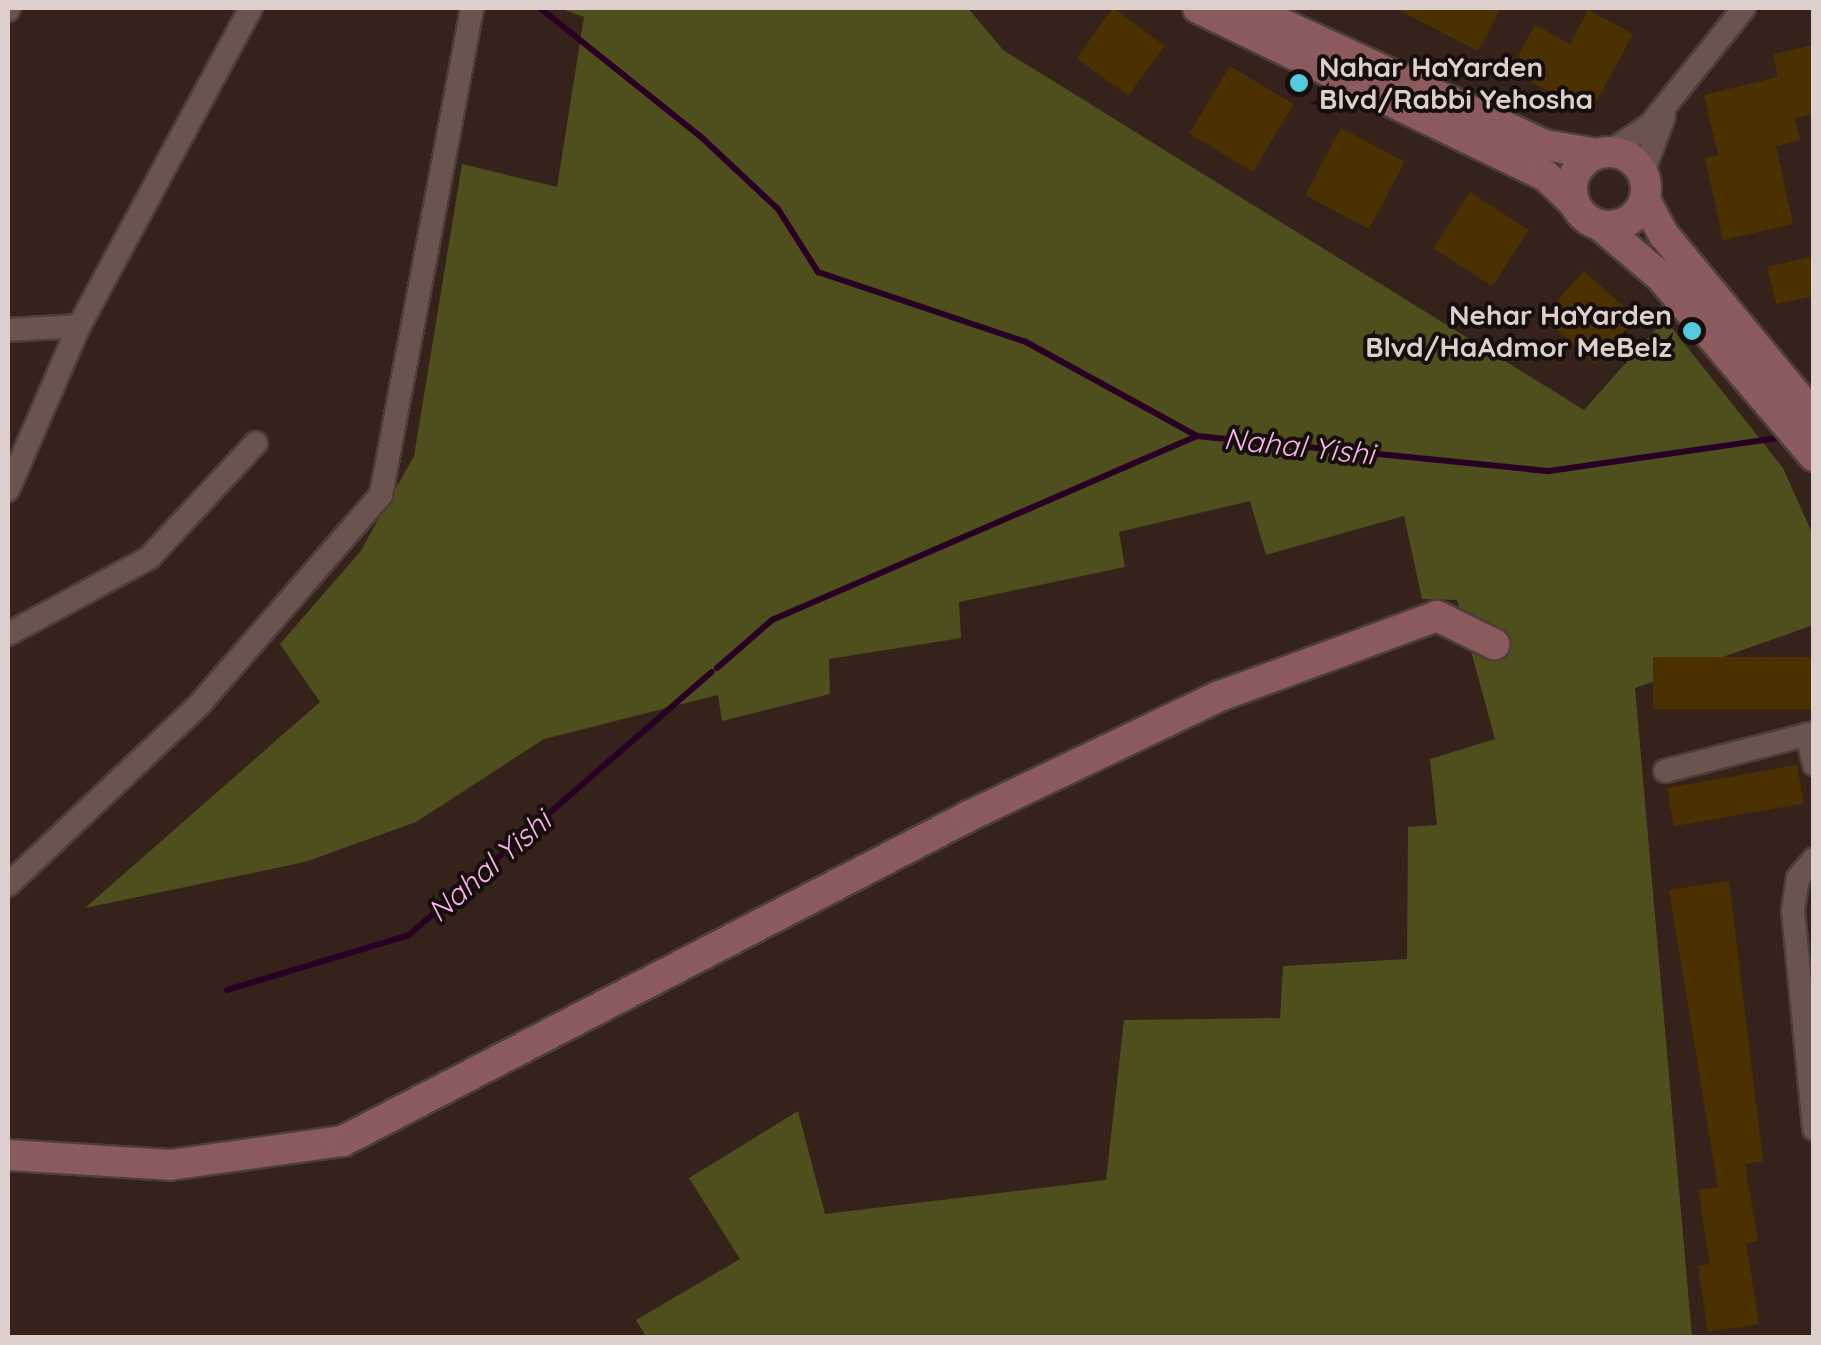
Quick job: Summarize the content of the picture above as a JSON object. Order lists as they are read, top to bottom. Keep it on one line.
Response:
{"water":["Nahal Yishi"],"places":["Nahar HaYarden Blvd/Rabbi Yehosha","Nehar HaYarden Blvd/HaAdmor MeBelz"]}
